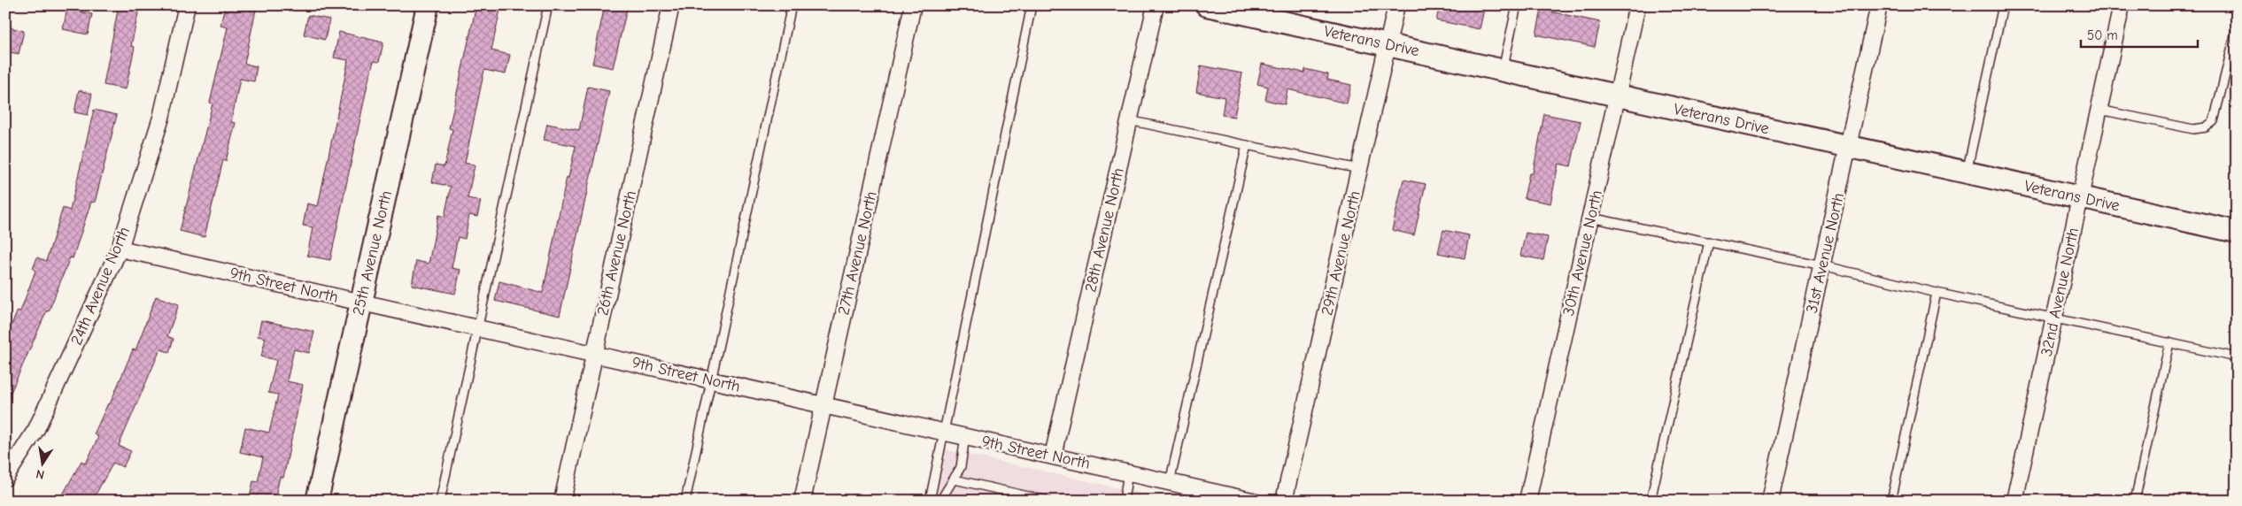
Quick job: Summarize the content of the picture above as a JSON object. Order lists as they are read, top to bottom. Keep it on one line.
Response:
{"streets":{"main road":["Veterans Drive","25th Avenue North"],"street":["28th Avenue North","26th Avenue North","27th Avenue North","29th Avenue North","30th Avenue North","31st Avenue North","9th Street North","24th Avenue North","32nd Avenue North"]},"crossings":[["Veterans Drive","29th Avenue North"],["Veterans Drive","30th Avenue North"],["Veterans Drive","31st Avenue North"],["Veterans Drive","32nd Avenue North"],["28th Avenue North","9th Street North"],["25th Avenue North","9th Street North"],["26th Avenue North","9th Street North"],["27th Avenue North","9th Street North"],["9th Street North","24th Avenue North"]],"scale_bar":"50 m","north":"bottom"}
